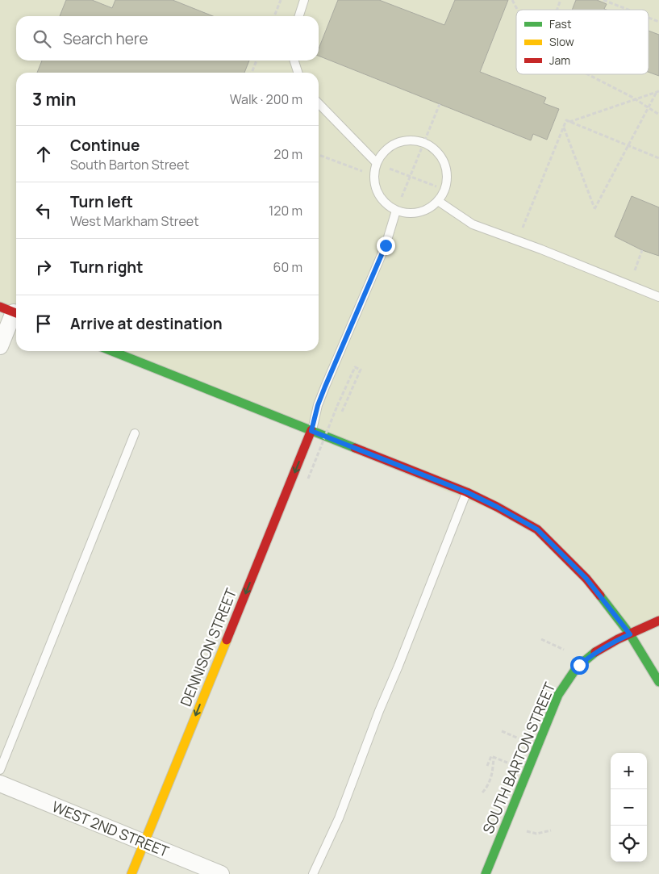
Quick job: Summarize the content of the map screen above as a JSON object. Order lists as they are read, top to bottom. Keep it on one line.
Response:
{"streets":{"street":["DENNISON STREET","SOUTH BARTON STREET","WEST 2ND STREET"]},"crossings":[["DENNISON STREET","WEST 2ND STREET"]],"one_way":["DENNISON STREET"],"legend":["Fast","Slow","Jam"],"page":{"search":"Search here","heading":["3 min","Walk · 200 m"],"list":[["Continue","South Barton Street","20 m"],["Turn left","West Markham Street","120 m"],["Turn right","60 m"],"Arrive at destination"],"map_buttons":["+","−"]}}
